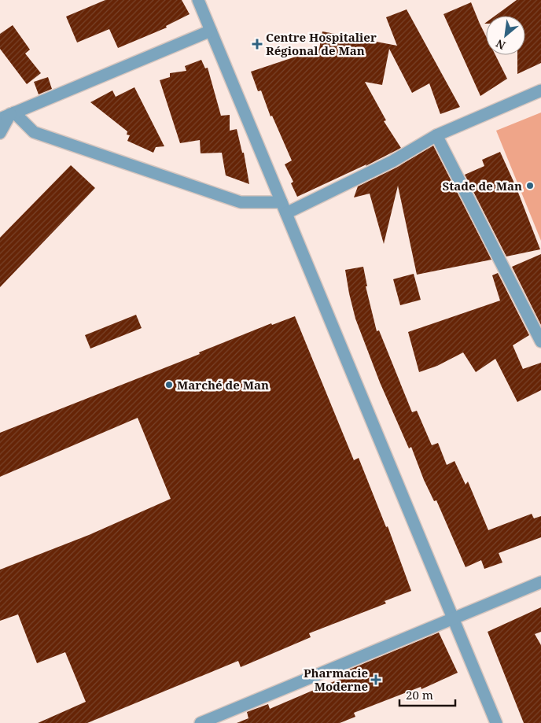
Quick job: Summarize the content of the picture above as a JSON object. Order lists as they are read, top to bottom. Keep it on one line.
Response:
{"places":{"health":["Centre Hospitalier Régional de Man","Pharmacie Moderne"],"other":["Stade de Man","Marché de Man"]},"scale_bar":"20 m","north":"bottom left"}
